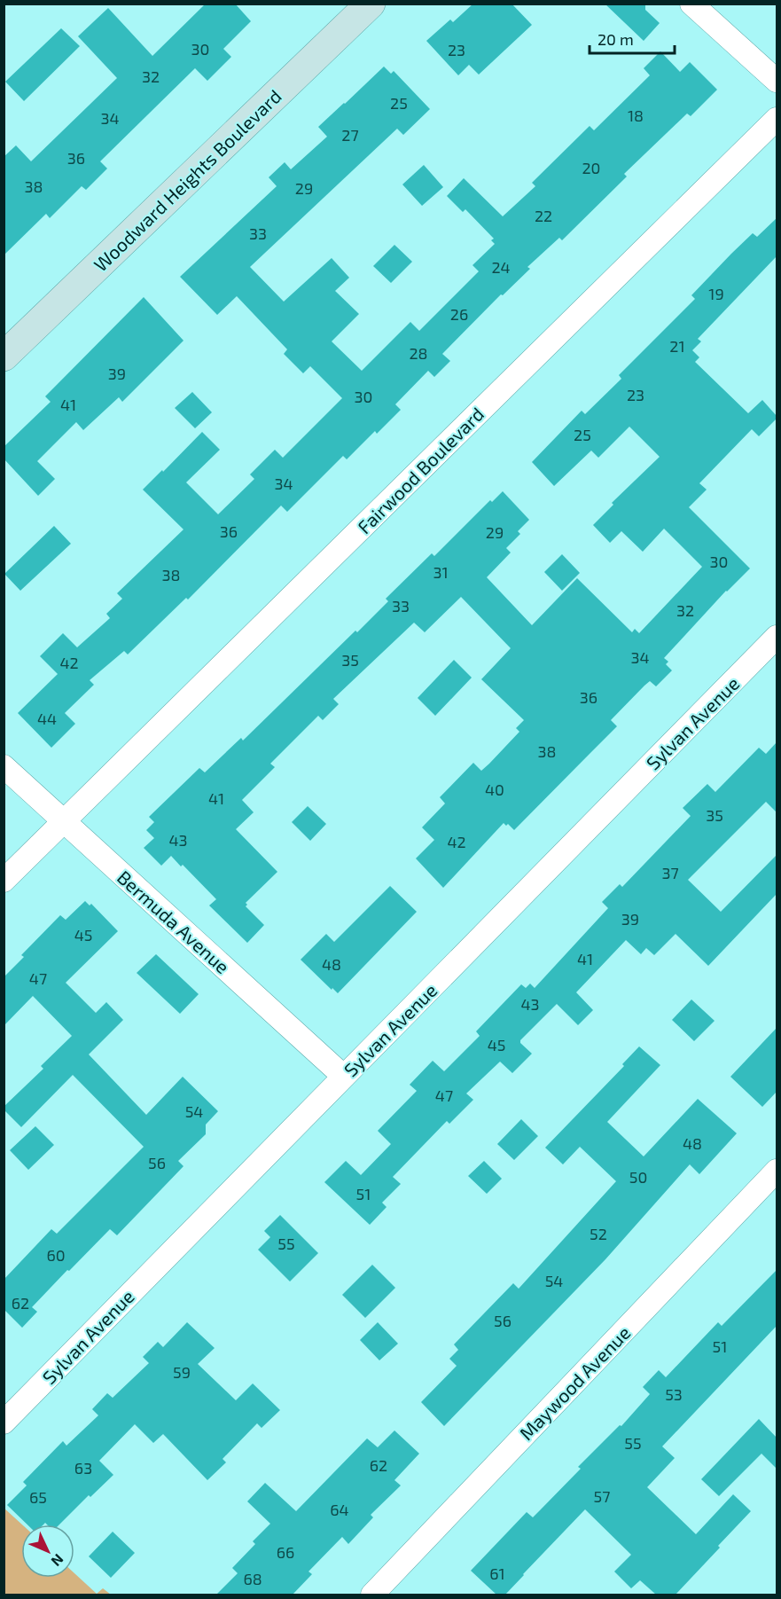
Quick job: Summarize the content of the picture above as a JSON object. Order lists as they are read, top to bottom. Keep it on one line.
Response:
{"streets":{"street":["Woodward Heights Boulevard","Fairwood Boulevard","Sylvan Avenue","Bermuda Avenue","Maywood Avenue"]},"crossings":[["Fairwood Boulevard","Bermuda Avenue"],["Sylvan Avenue","Bermuda Avenue"]],"house_numbers":["30","23","32","25","18","34","27","36","20","38","29","22","33","24","19","26","21","28","39","23","30","41","25","34","36","29","30","31","38","33","32","34","35","42","36","44","38","40","41","35","43","42","37","39","45","41","48","47","43","45","47","54","48","56","50","51","52","55","60","54","62","56","51","59","53","55","62","63","57","65","64","66","61","68"],"scale_bar":"20 m","north":"bottom right"}
